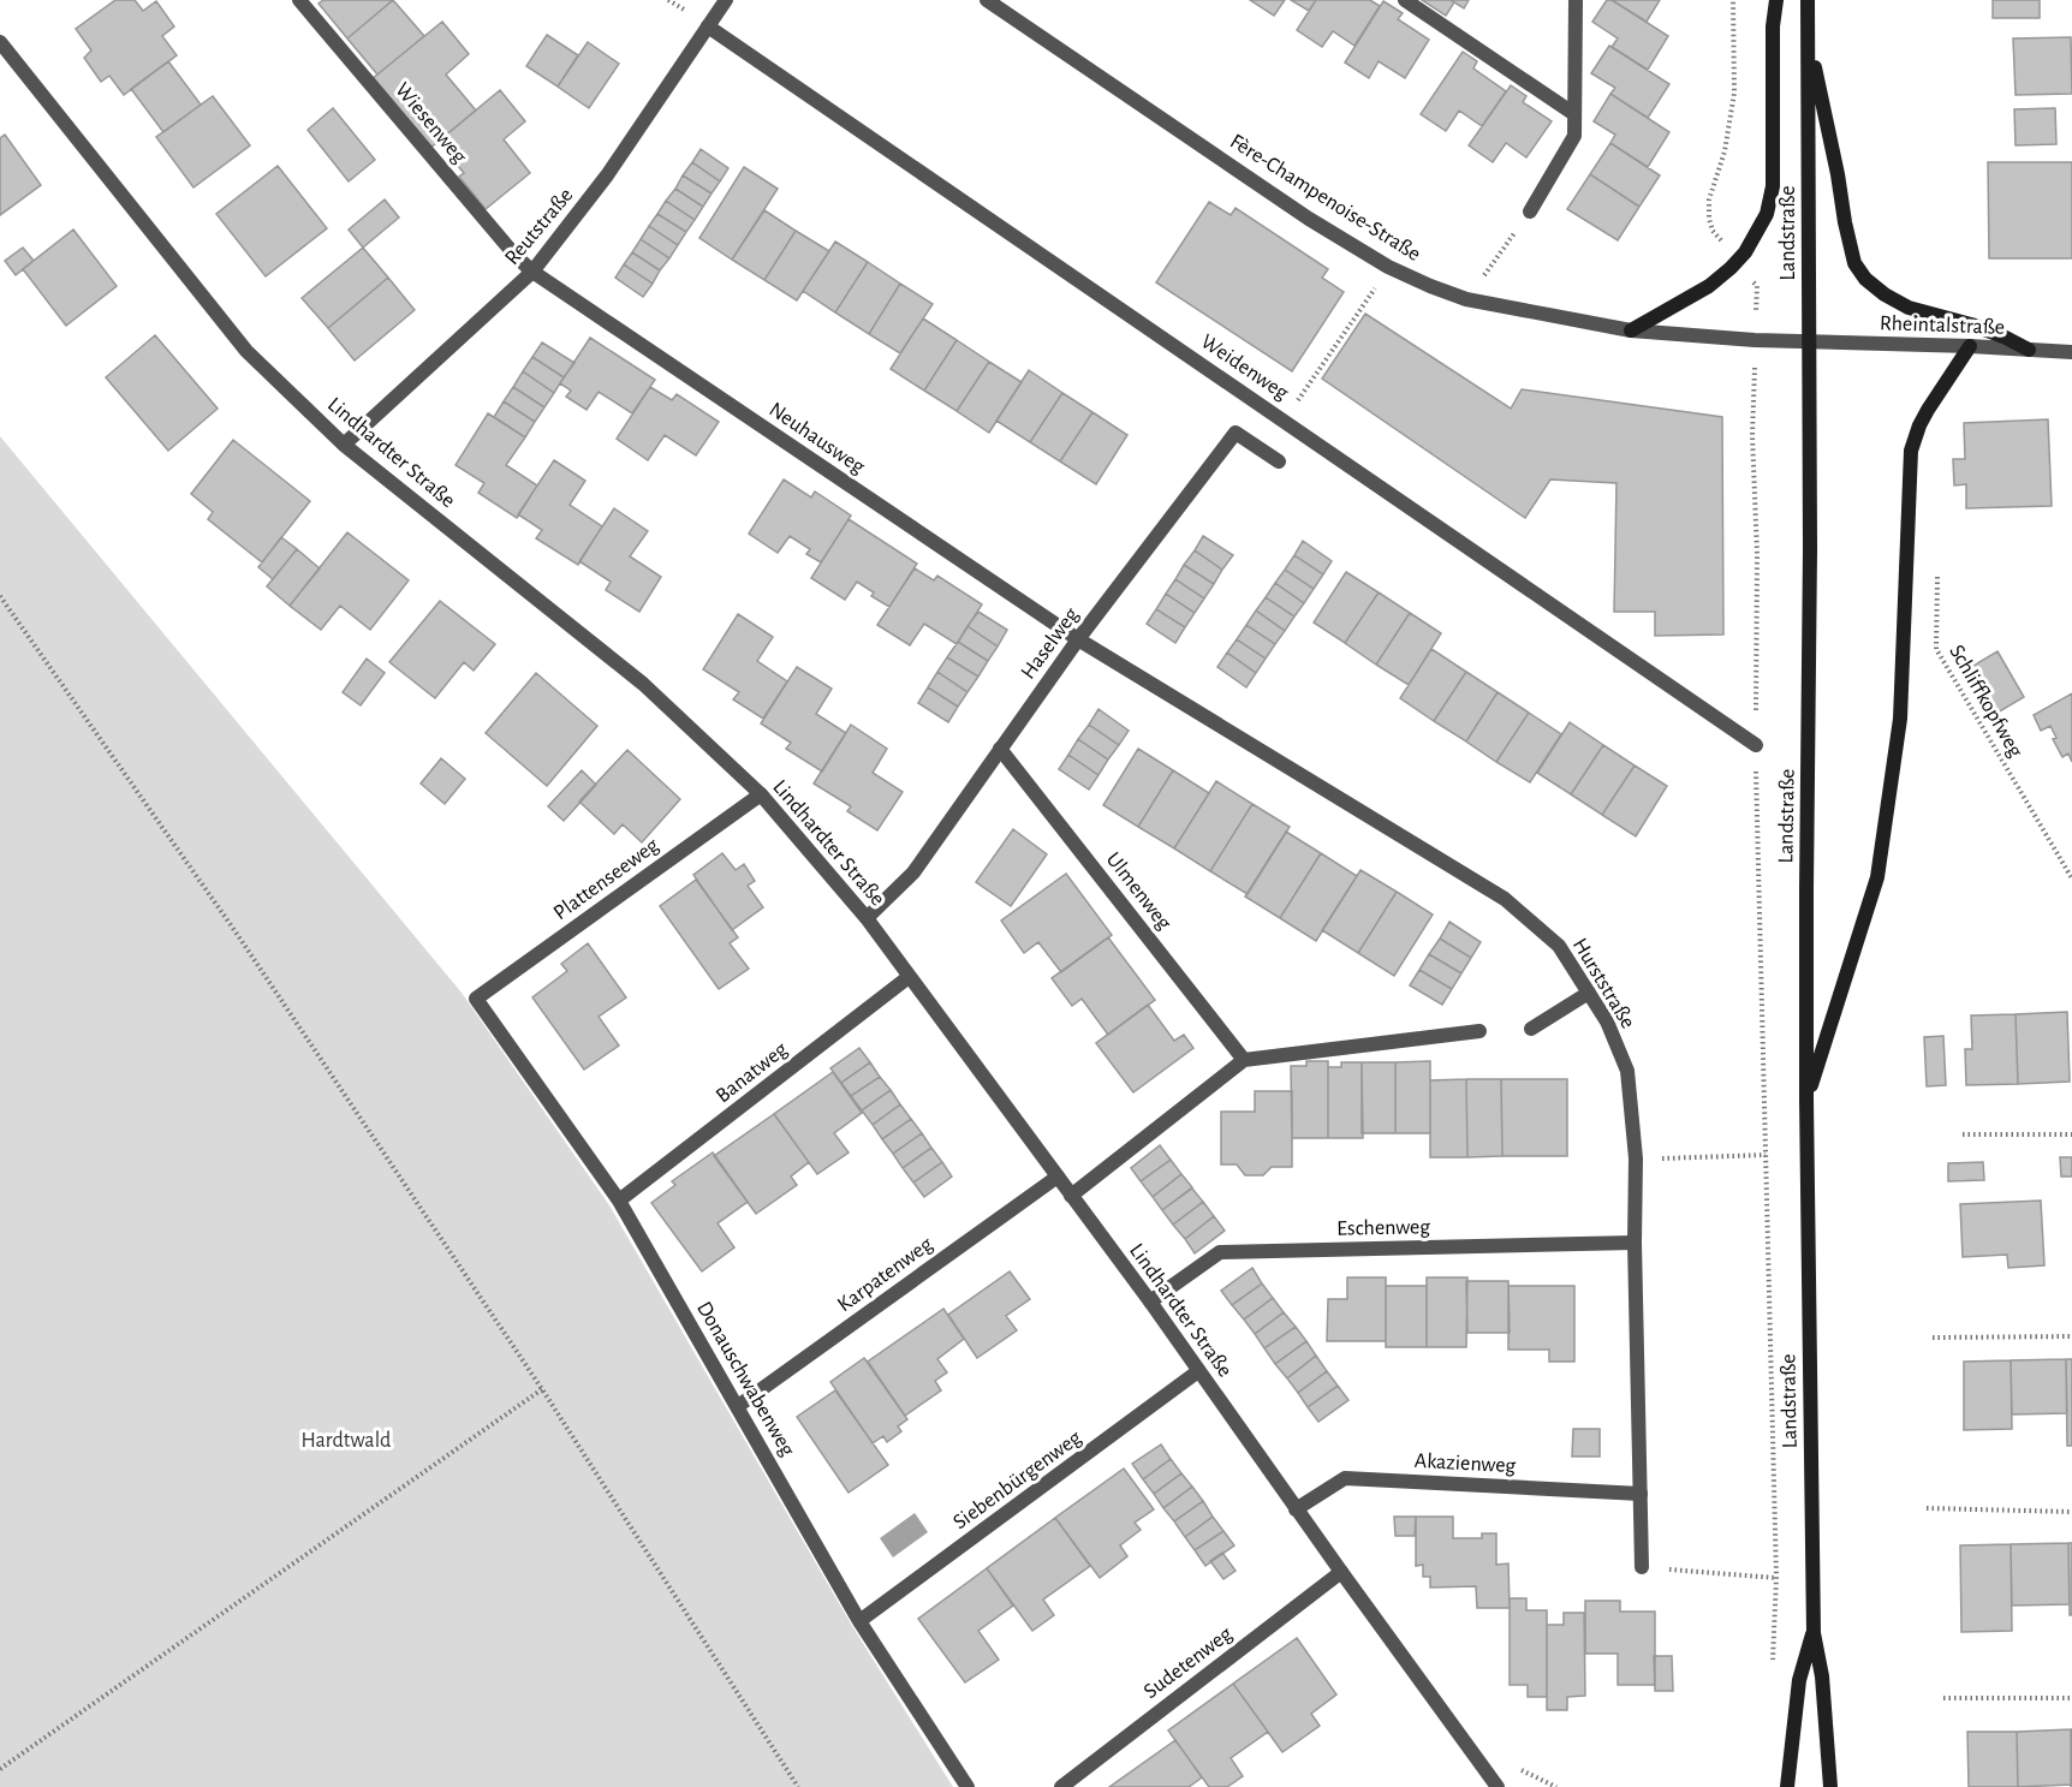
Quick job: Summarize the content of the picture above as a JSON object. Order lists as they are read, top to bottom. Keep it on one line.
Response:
{"streets":{"street":["Wiesenweg","Fère-Champenoise-Straße","Reutstraße","Landstraße","Rheintalstraße","Weidenweg","Neuhausweg","Lindhardter Straße","Haselweg","Plattenseeweg","Ulmenweg","Hurststraße","Banatweg","Eschenweg","Karpatenweg","Donauschwabenweg","Akazienweg","Siebenbürgenweg","Sudetenweg"],"path":["Schliffkopfweg"]},"crossings":[["Wiesenweg","Reutstraße"],["Wiesenweg","Neuhausweg"],["Fère-Champenoise-Straße","Landstraße"],["Fère-Champenoise-Straße","Rheintalstraße"],["Reutstraße","Weidenweg"],["Reutstraße","Neuhausweg"],["Reutstraße","Lindhardter Straße"],["Landstraße","Rheintalstraße"],["Neuhausweg","Haselweg"],["Neuhausweg","Hurststraße"],["Lindhardter Straße","Haselweg"],["Lindhardter Straße","Plattenseeweg"],["Lindhardter Straße","Banatweg"],["Lindhardter Straße","Eschenweg"],["Lindhardter Straße","Karpatenweg"],["Lindhardter Straße","Akazienweg"],["Lindhardter Straße","Siebenbürgenweg"],["Lindhardter Straße","Sudetenweg"],["Haselweg","Ulmenweg"],["Haselweg","Hurststraße"],["Plattenseeweg","Donauschwabenweg"],["Hurststraße","Eschenweg"],["Hurststraße","Akazienweg"],["Banatweg","Donauschwabenweg"],["Karpatenweg","Donauschwabenweg"],["Donauschwabenweg","Siebenbürgenweg"]],"parks":["Hardtwald"]}
